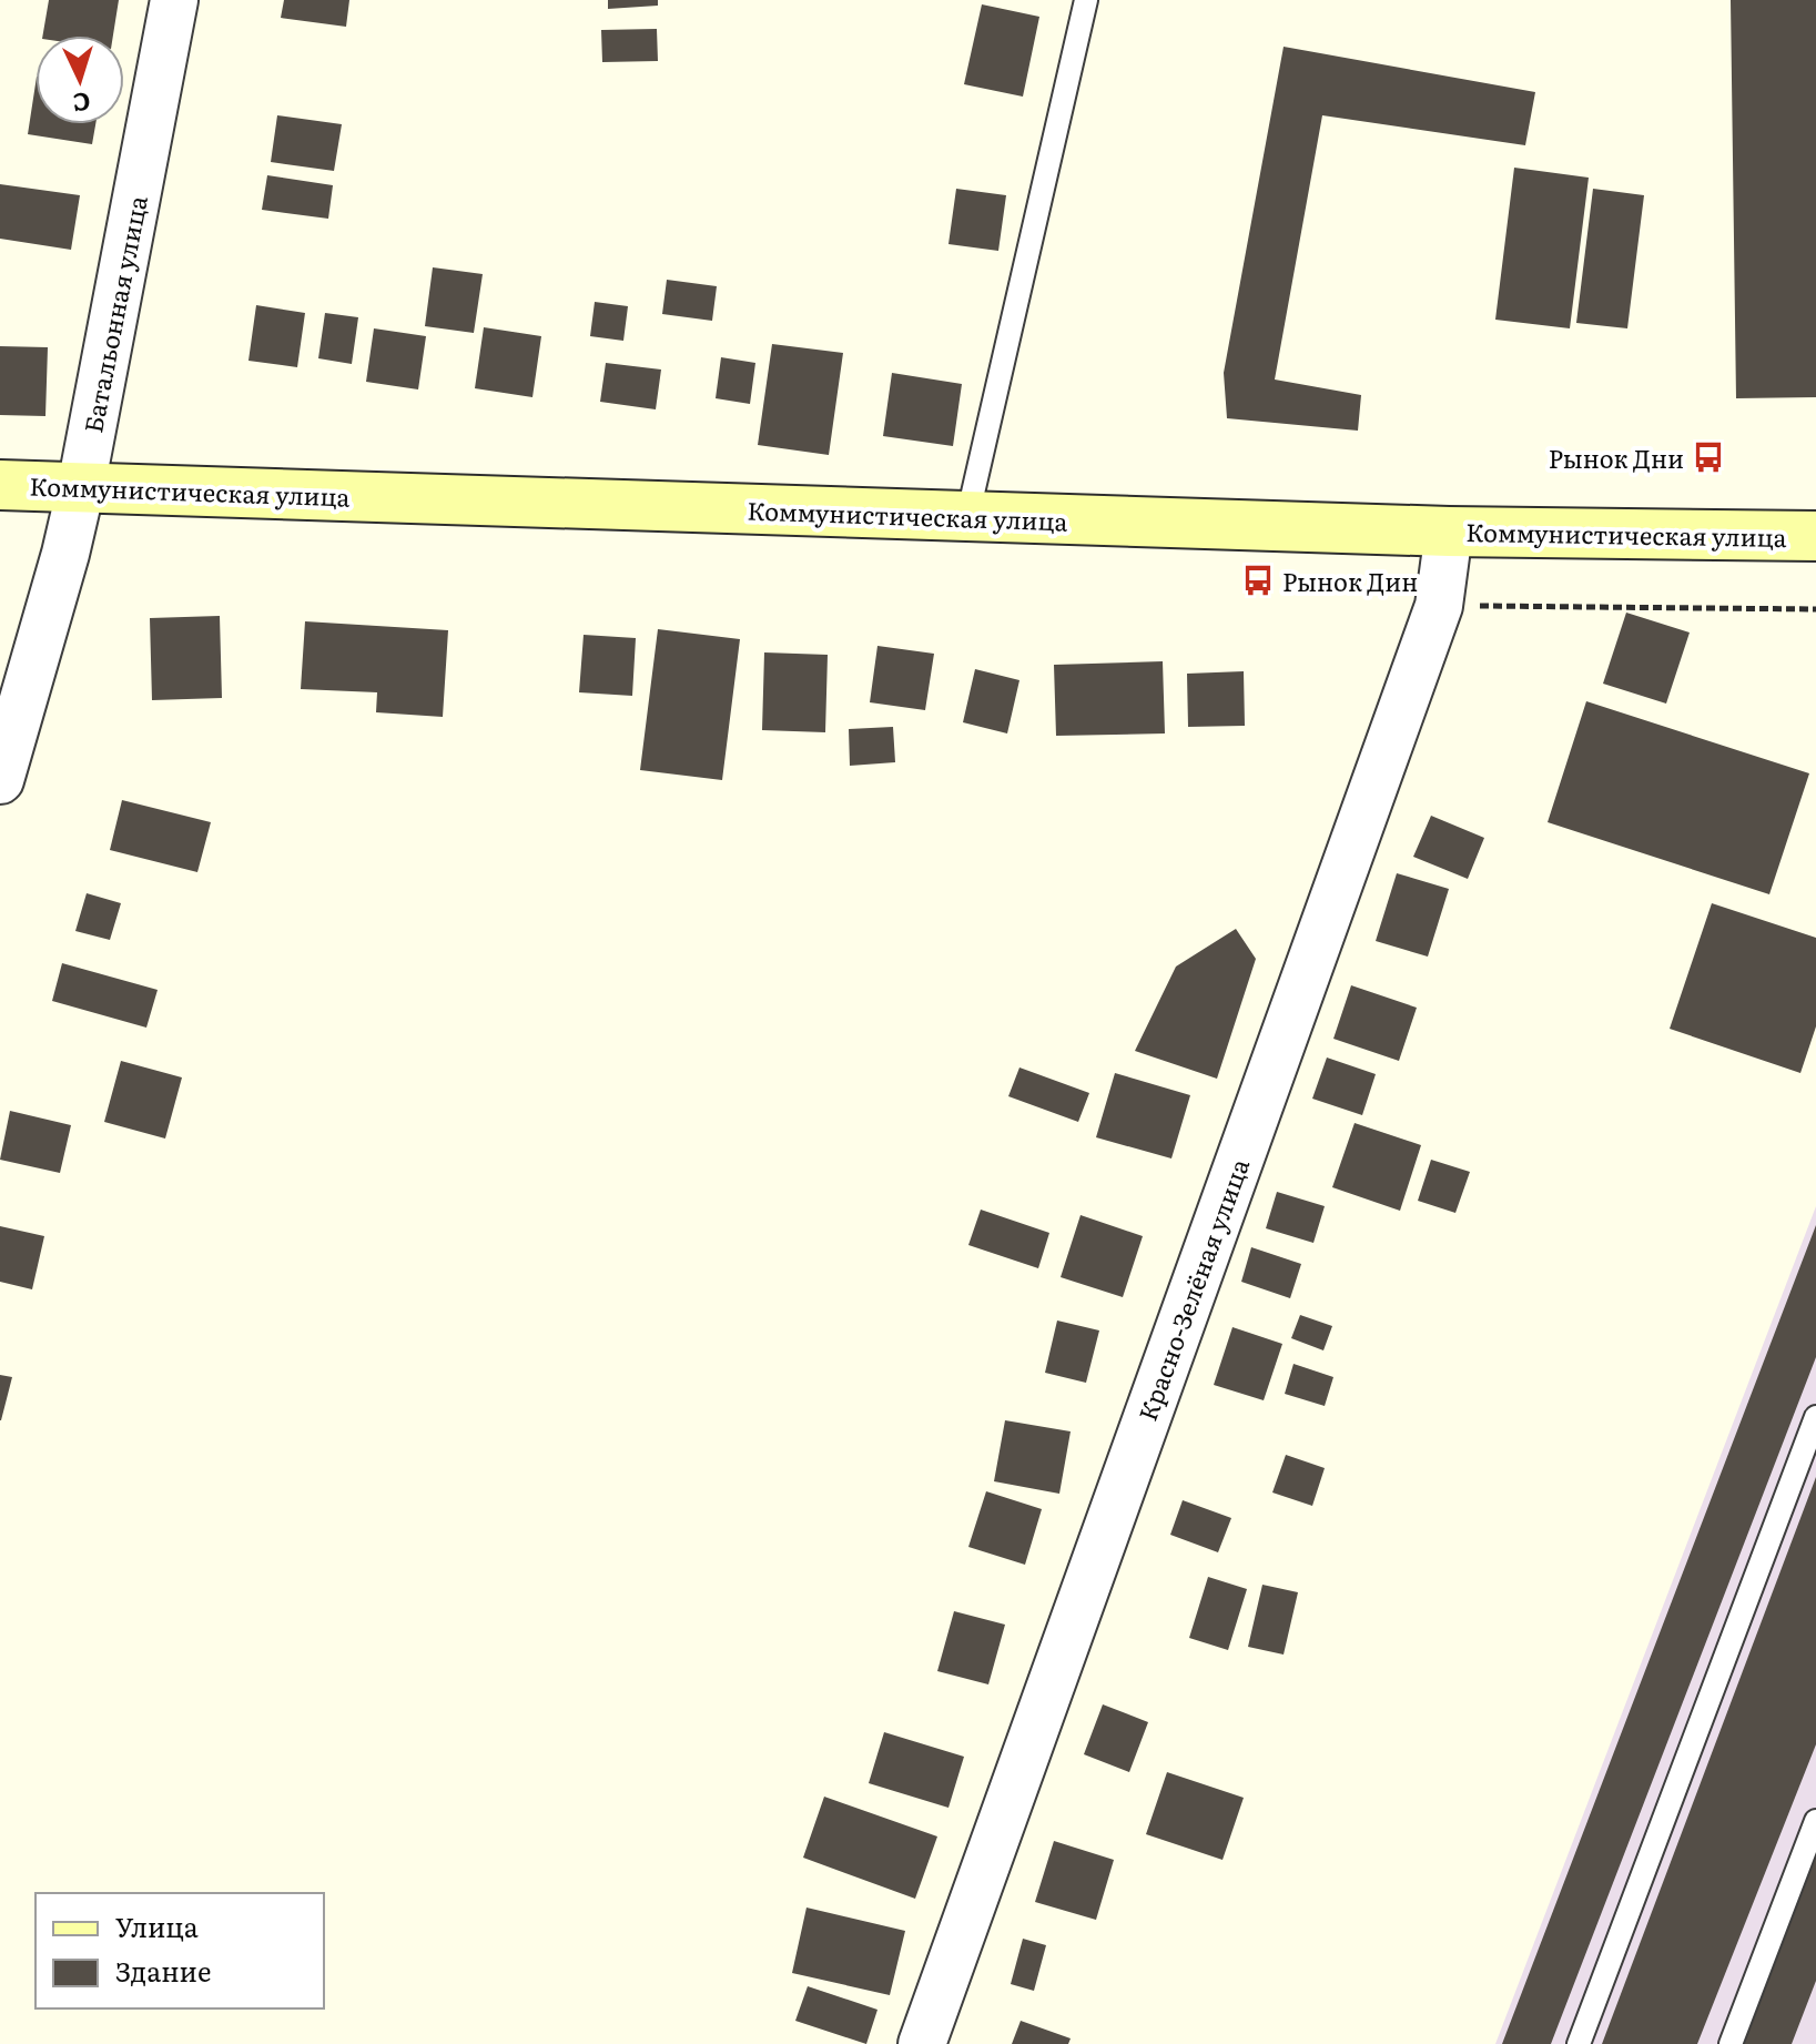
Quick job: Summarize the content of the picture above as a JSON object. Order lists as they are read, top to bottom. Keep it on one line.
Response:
{"streets":{"main road":["Коммунистическая улица"],"street":["Батальонная улица","Красно-Зелёная улица"]},"crossings":[["Батальонная улица","Коммунистическая улица"],["Коммунистическая улица","Красно-Зелёная улица"]],"places":{"bus stop":["Рынок Дни","Рынок Дин"]},"legend":["Улица","Здание"],"north":"bottom"}
